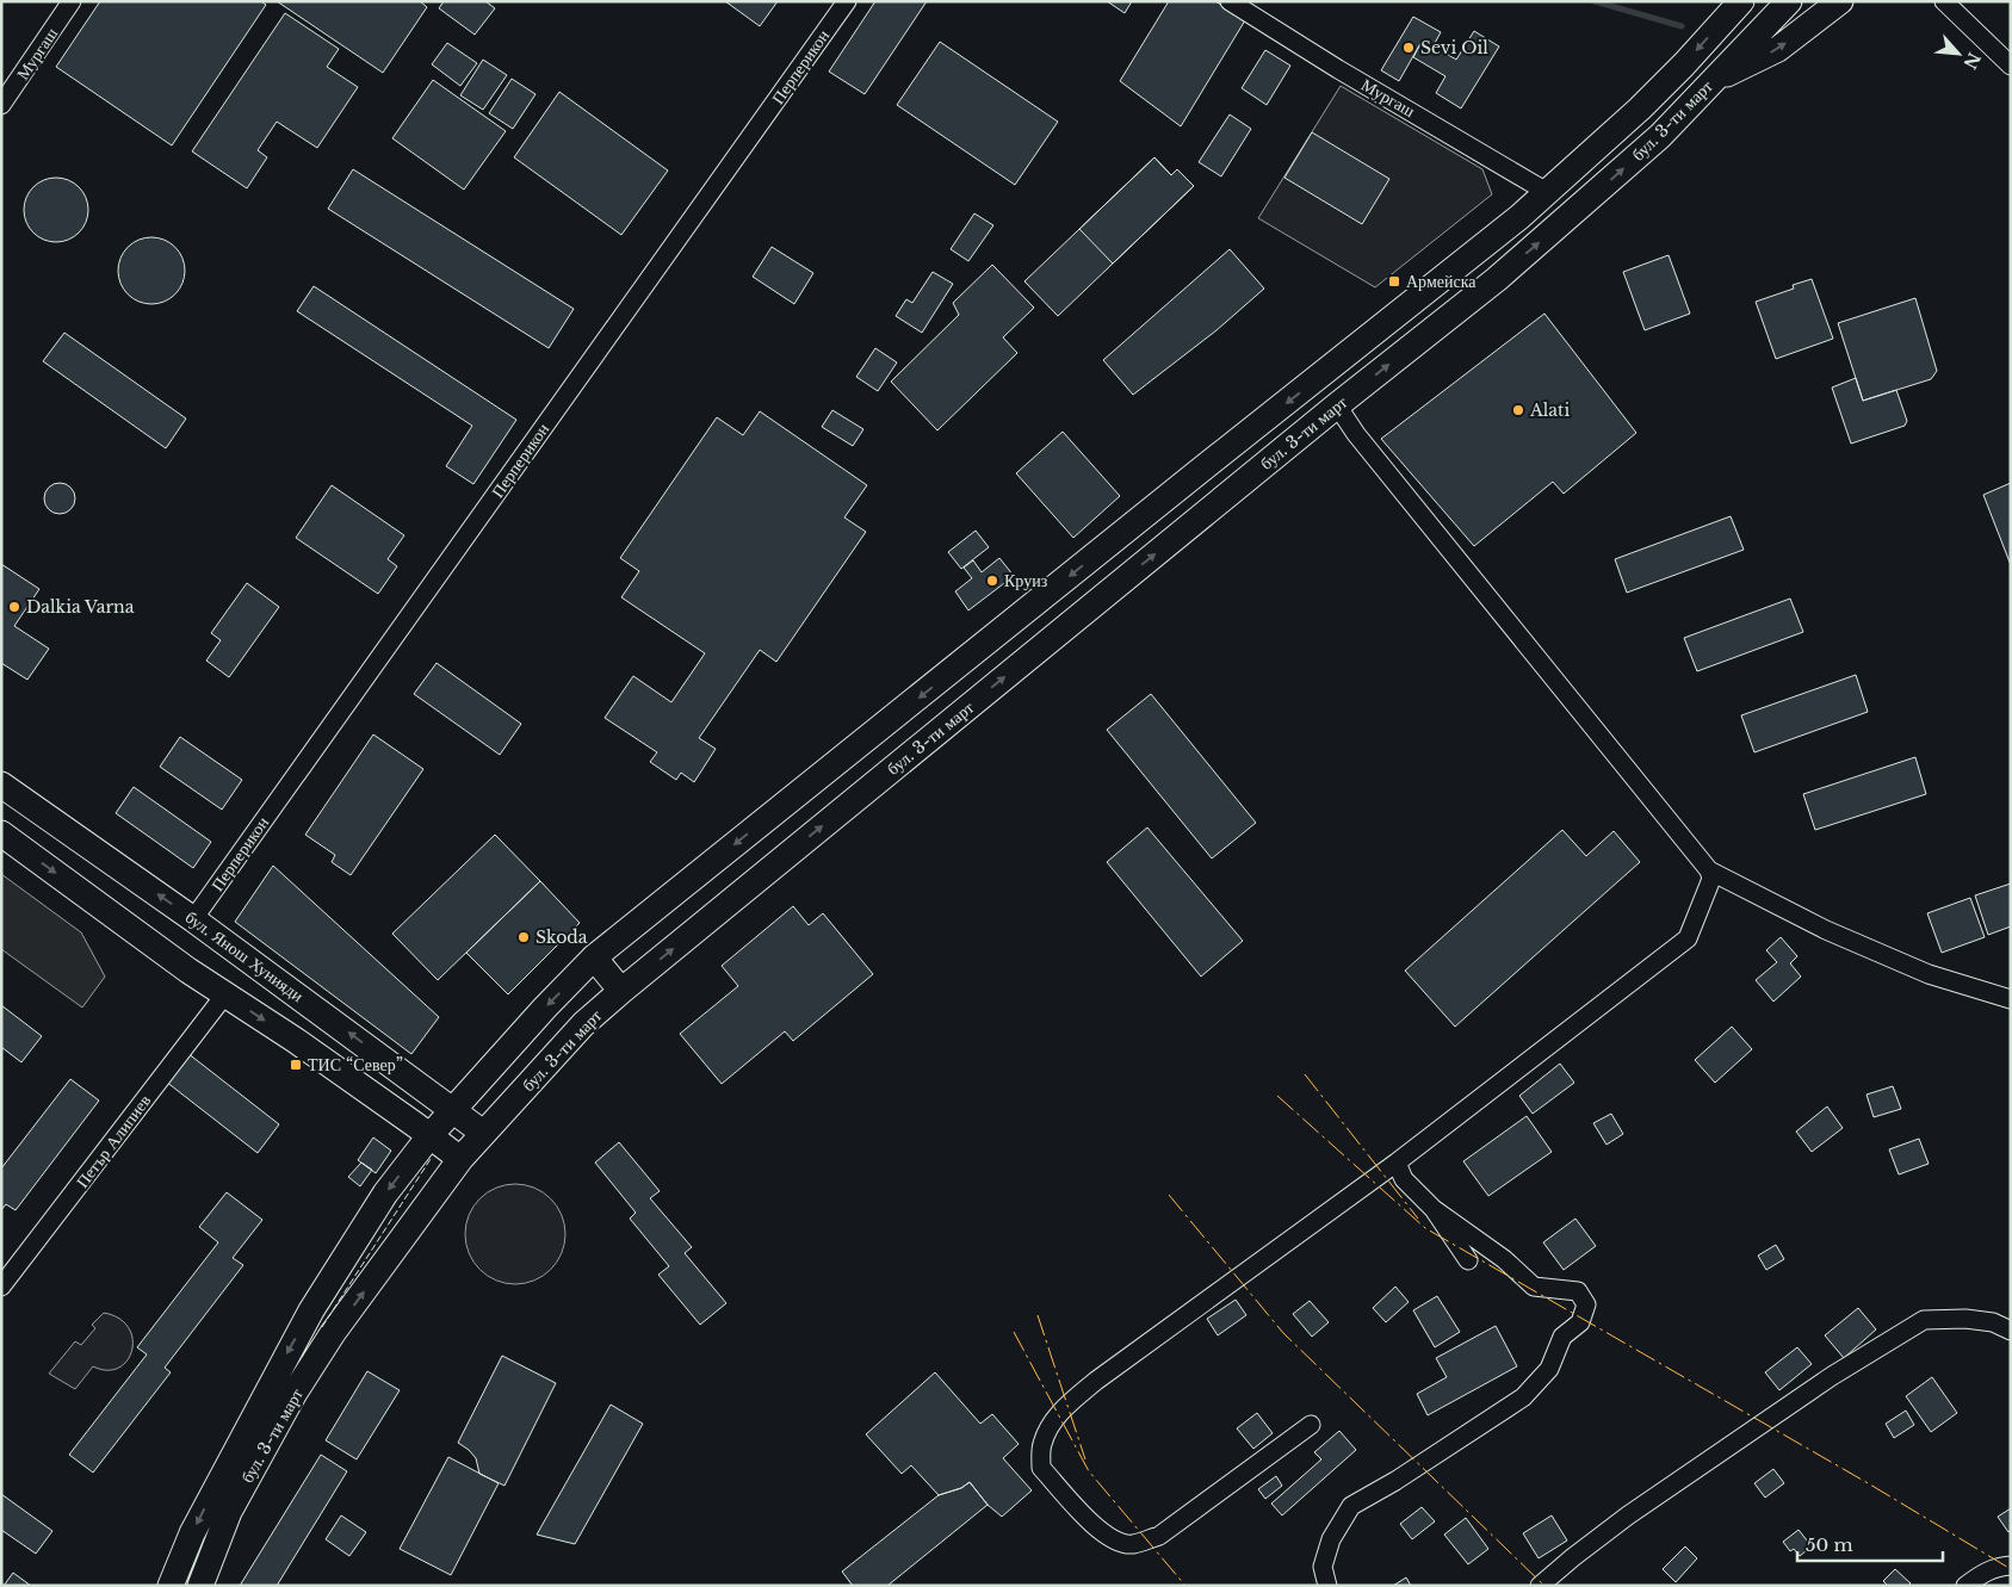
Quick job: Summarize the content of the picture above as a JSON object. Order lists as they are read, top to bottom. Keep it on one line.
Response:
{"streets":{"street":["Мургаш","Перперикон","бул. 3-ти март","бул. Янош Хунияди","Петър Алипиев"]},"crossings":[["Мургаш","бул. 3-ти март"],["Перперикон","бул. Янош Хунияди"],["бул. 3-ти март","бул. Янош Хунияди"]],"places":{"other":["Sevi Oil","Alati","Круиз","Dalkia Varna","Skoda"],"transit":["Армейска","ТИС “Север”"]},"scale_bar":"50 m","north":"bottom right"}
